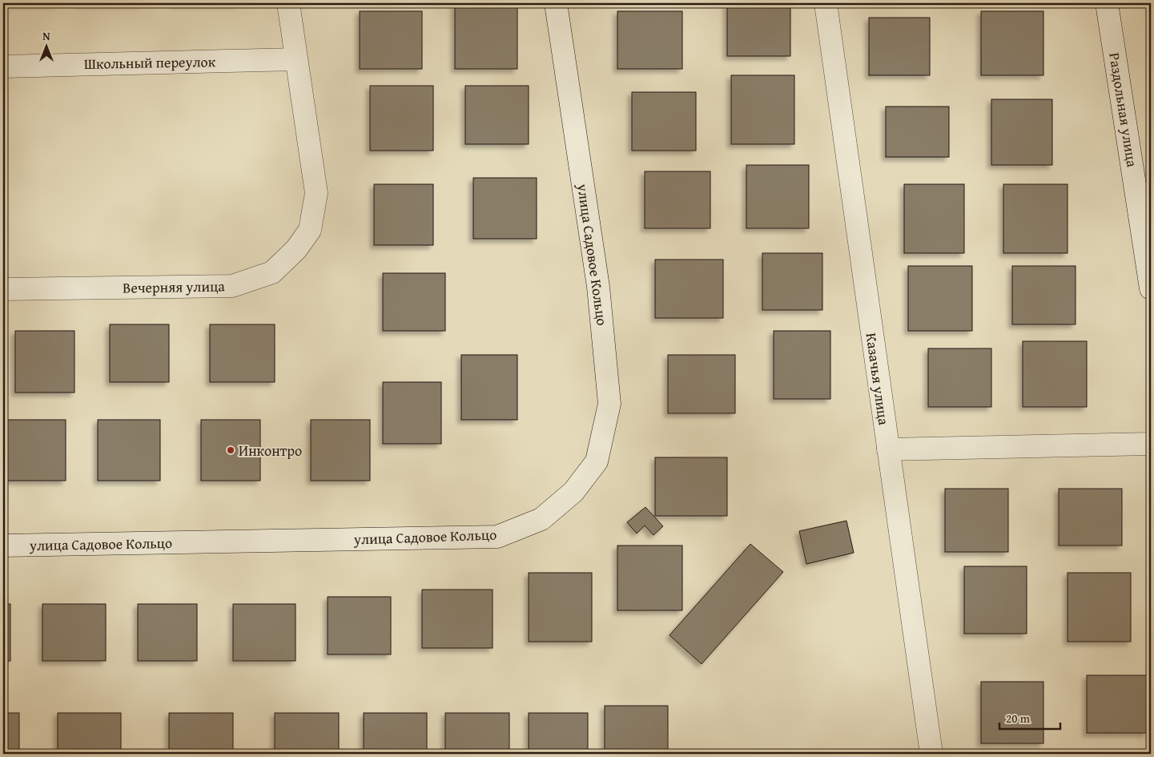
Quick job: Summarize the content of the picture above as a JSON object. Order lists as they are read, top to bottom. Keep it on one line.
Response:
{"streets":{"street":["Школьный переулок","Раздольная улица","улица Садовое Кольцо","Вечерняя улица","Казачья улица"]},"crossings":[["Школьный переулок","Вечерняя улица"]],"places":["Инконтро"],"scale_bar":"20 m","north":"top"}
